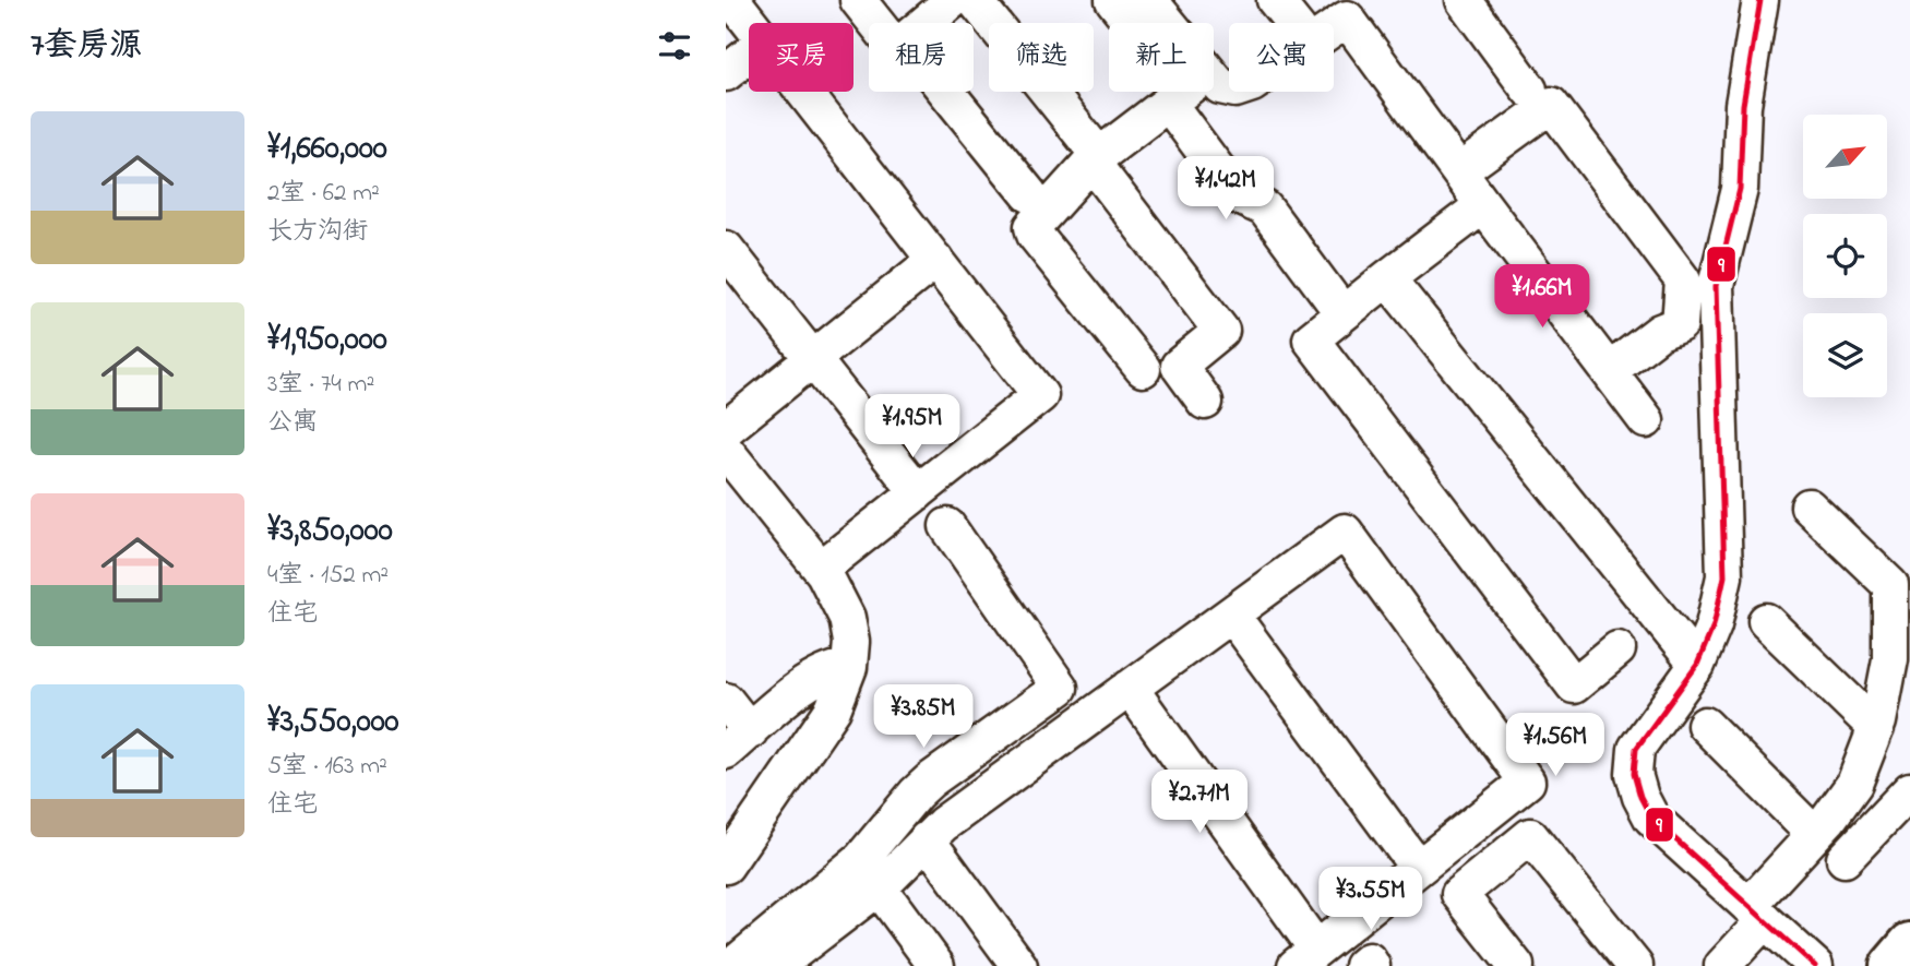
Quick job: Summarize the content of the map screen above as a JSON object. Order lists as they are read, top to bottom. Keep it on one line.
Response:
{"lines":["transit line 9"],"north":"top right","page":{"heading":"7套房源","chip":["买房","租房","筛选","新上","公寓"],"list":[{"name":"¥1,660,000","note":"2室 · 62 m² · 长方沟街"},{"name":"¥1,950,000","note":"3室 · 74 m² · 公寓"},{"name":"¥3,850,000","note":"4室 · 152 m² · 住宅"},{"name":"¥3,550,000","note":"5室 · 163 m² · 住宅"}],"price":["¥1.42M","¥1.66M","¥1.95M","¥3.85M","¥1.56M","¥2.71M","¥3.55M"]}}
